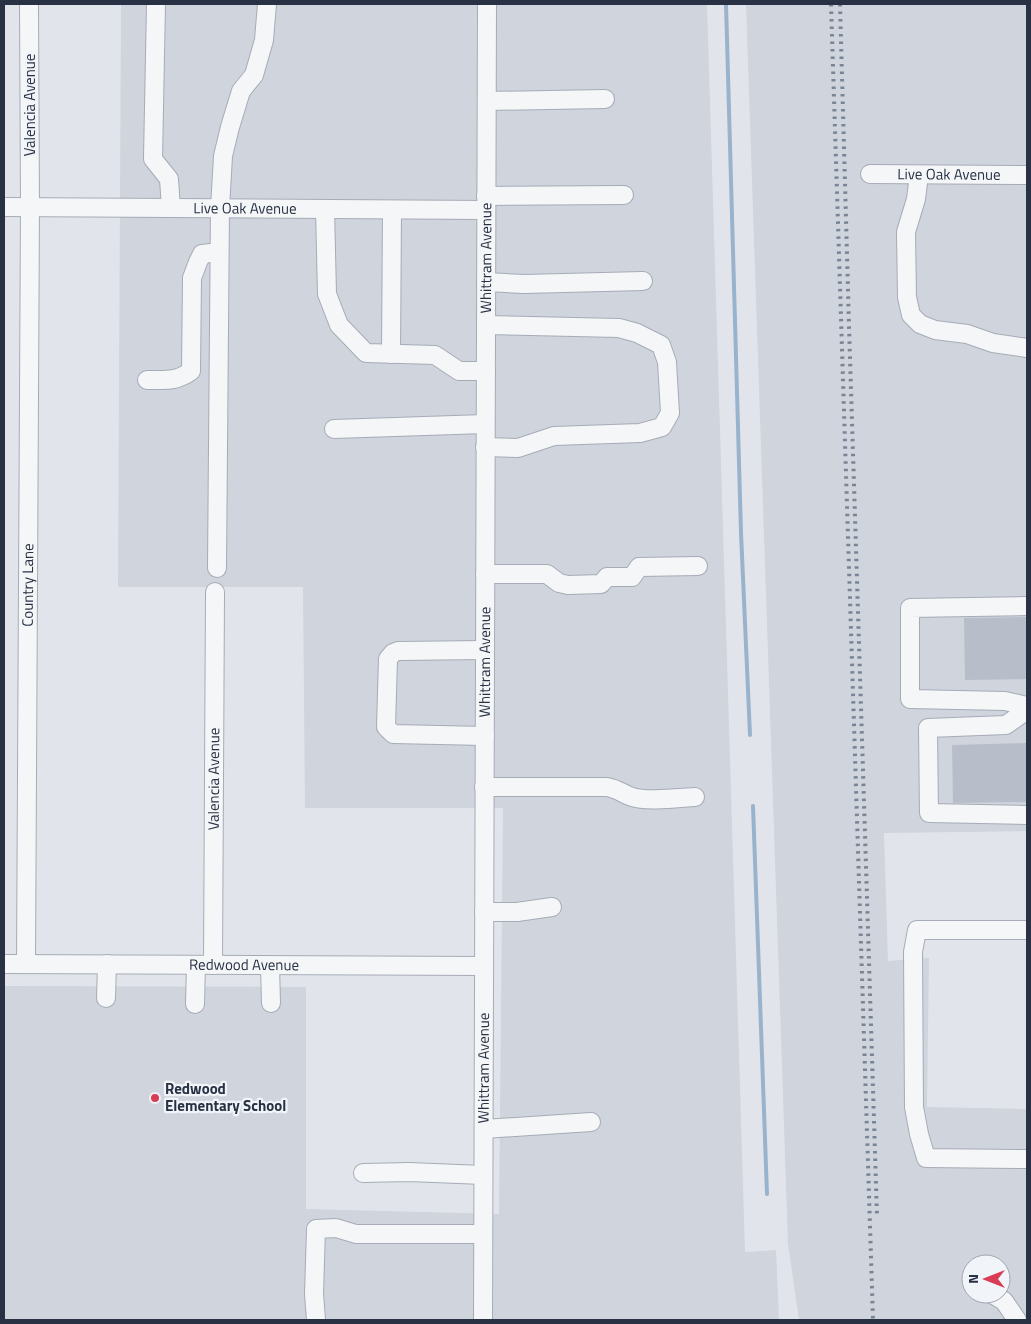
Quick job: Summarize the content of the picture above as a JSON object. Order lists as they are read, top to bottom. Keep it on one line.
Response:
{"streets":{"street":["Valencia Avenue","Live Oak Avenue","Whittram Avenue","Country Lane","Redwood Avenue"]},"crossings":[["Valencia Avenue","Live Oak Avenue"],["Valencia Avenue","Country Lane"],["Valencia Avenue","Redwood Avenue"],["Live Oak Avenue","Whittram Avenue"],["Live Oak Avenue","Country Lane"],["Whittram Avenue","Redwood Avenue"],["Country Lane","Redwood Avenue"]],"places":["Redwood Elementary School"],"north":"left"}
